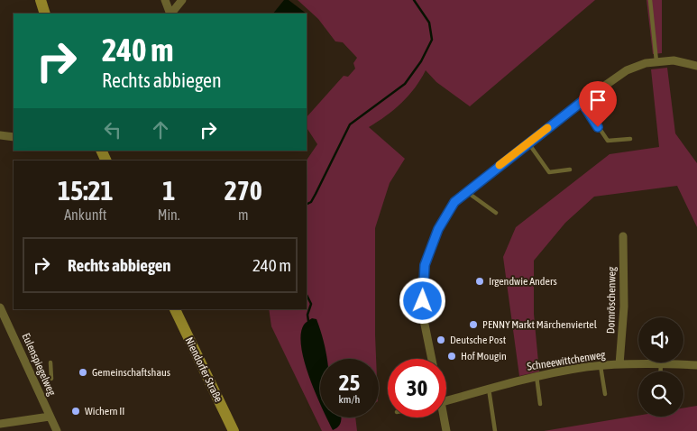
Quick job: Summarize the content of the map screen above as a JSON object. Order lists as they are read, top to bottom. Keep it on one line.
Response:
{"streets":{"main road":["Niendorfer Straße"],"street":["Dornröschenweg","Schneewittchenweg","Eulenspiegelweg"]},"crossings":[["Dornröschenweg","Schneewittchenweg"]],"places":["Irgendwie Anders","PENNY Markt Märchenviertel","Deutsche Post","Hof Mougin","Gemeinschaftshaus","Wichern II"],"page":{"turn":["240 m","Rechts abbiegen"],"eta":["15:21","Ankunft","1","Min.","270","m"],"list":[{"name":"Rechts abbiegen","value":"240 m"}],"speed":"25 km/h","limit":"30"}}
